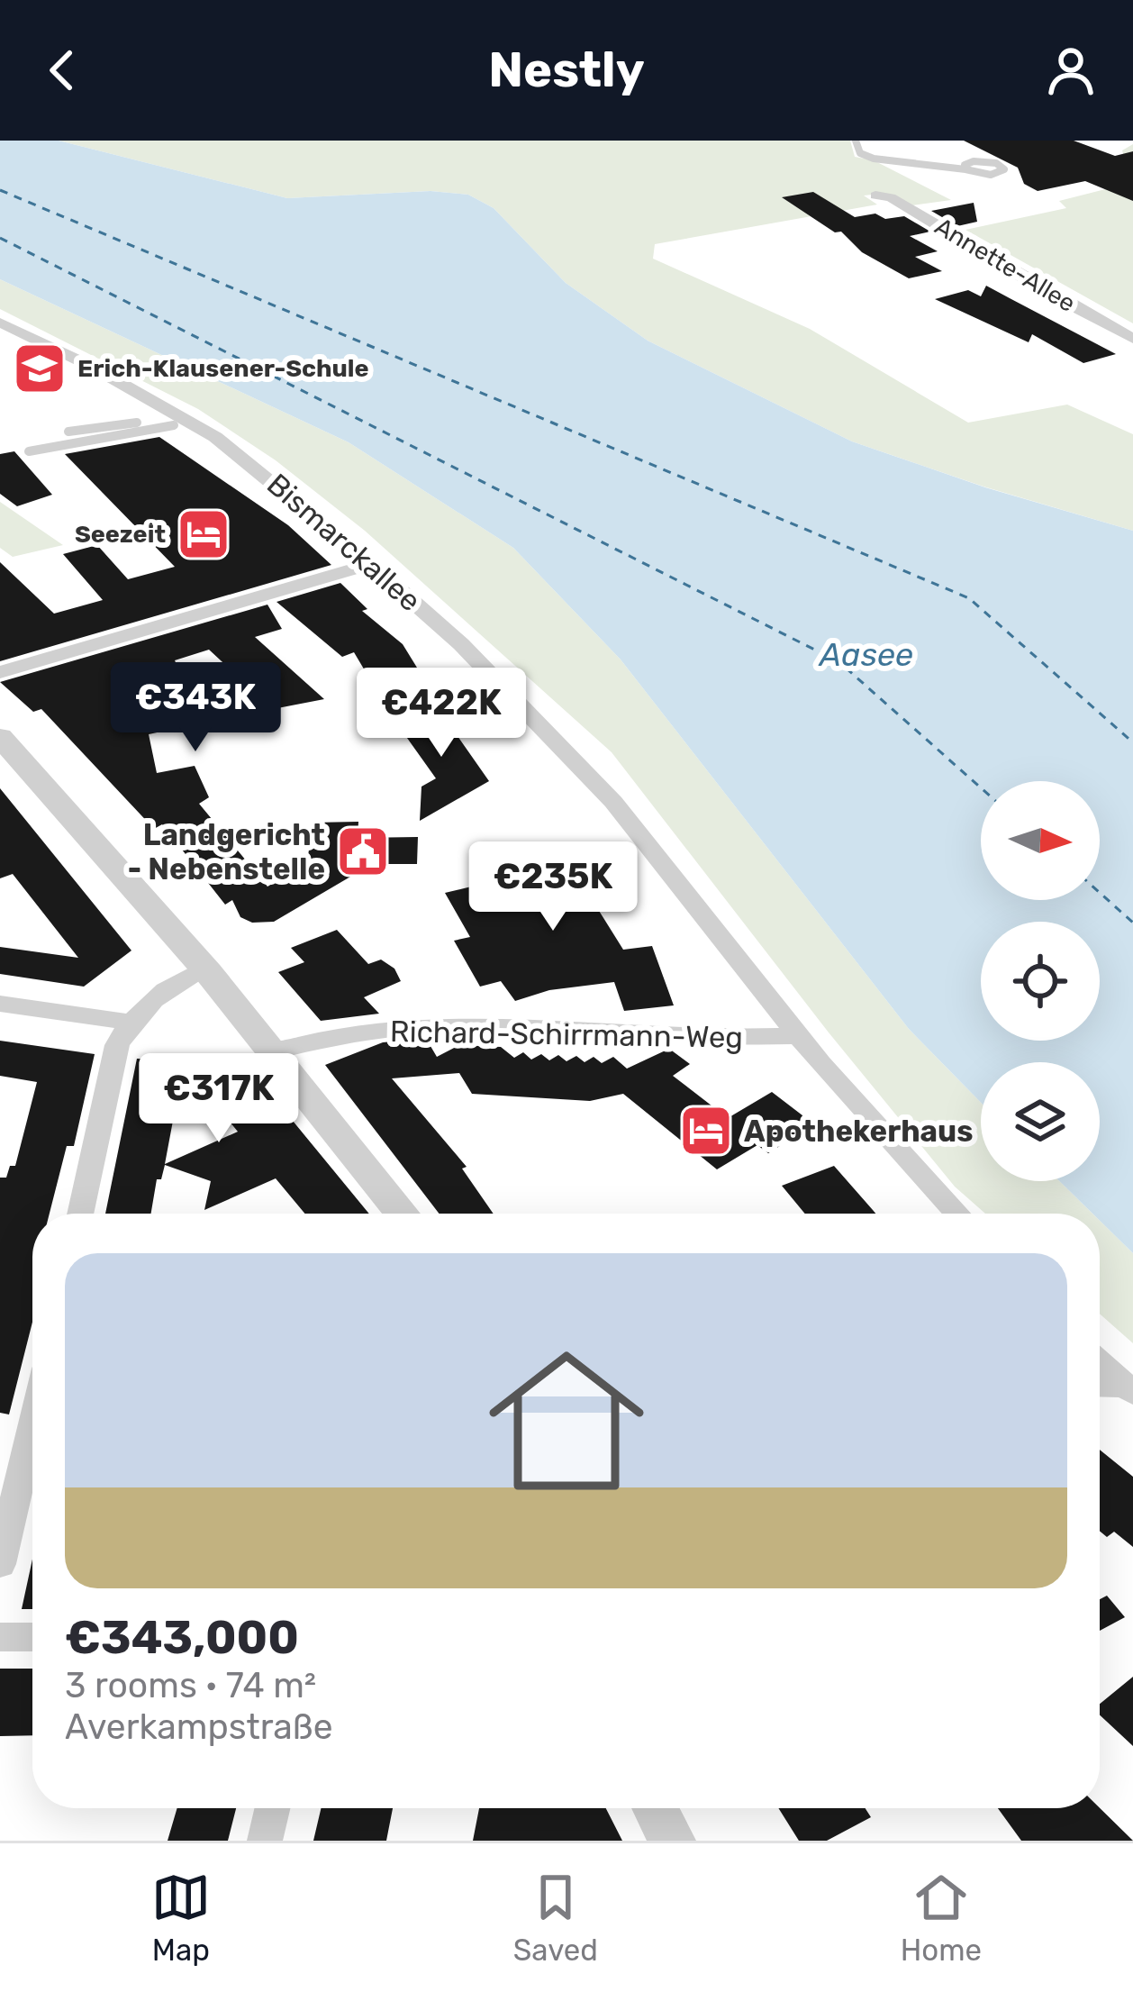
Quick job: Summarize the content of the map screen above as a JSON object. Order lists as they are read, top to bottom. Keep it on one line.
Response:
{"streets":{"street":["Annette-Allee","Bismarckallee","Richard-Schirrmann-Weg"]},"crossings":[["Bismarckallee","Richard-Schirrmann-Weg"]],"water":["Aasee"],"places":{"school or university":["Erich-Klausener-Schule"],"hotel":["Seezeit","Apothekerhaus"],"public building":["Landgericht - Nebenstelle"]},"north":"right","page":{"header":"Nestly","price":["€343K","€422K","€235K","€317K"],"list":[{"name":"€343,000","note":"3 rooms · 74 m² · Averkampstraße"}],"tabs":["Map","Saved","Home"]}}
